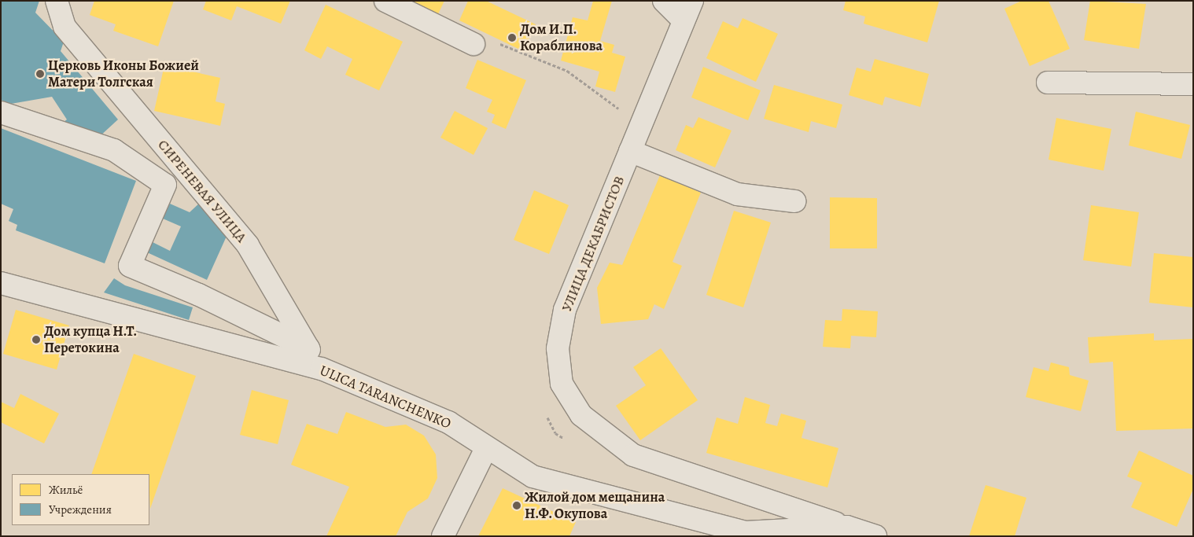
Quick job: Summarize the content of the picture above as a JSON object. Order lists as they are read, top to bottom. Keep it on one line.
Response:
{"streets":{"street":["СИРЕНЕВАЯ УЛИЦА","УЛИЦА ДЕКАБРИСТОВ","ULICA TARANCHENKO"]},"crossings":[["СИРЕНЕВАЯ УЛИЦА","ULICA TARANCHENKO"],["УЛИЦА ДЕКАБРИСТОВ","ULICA TARANCHENKO"]],"places":["Дом И.П. Кораблинова","Церковь Иконы Божией Матери Толгская","Дом купца Н.Т. Перетокина","Жилой дом мещанина Н.Ф. Окупова"],"legend":["Жильё","Учреждения"]}
